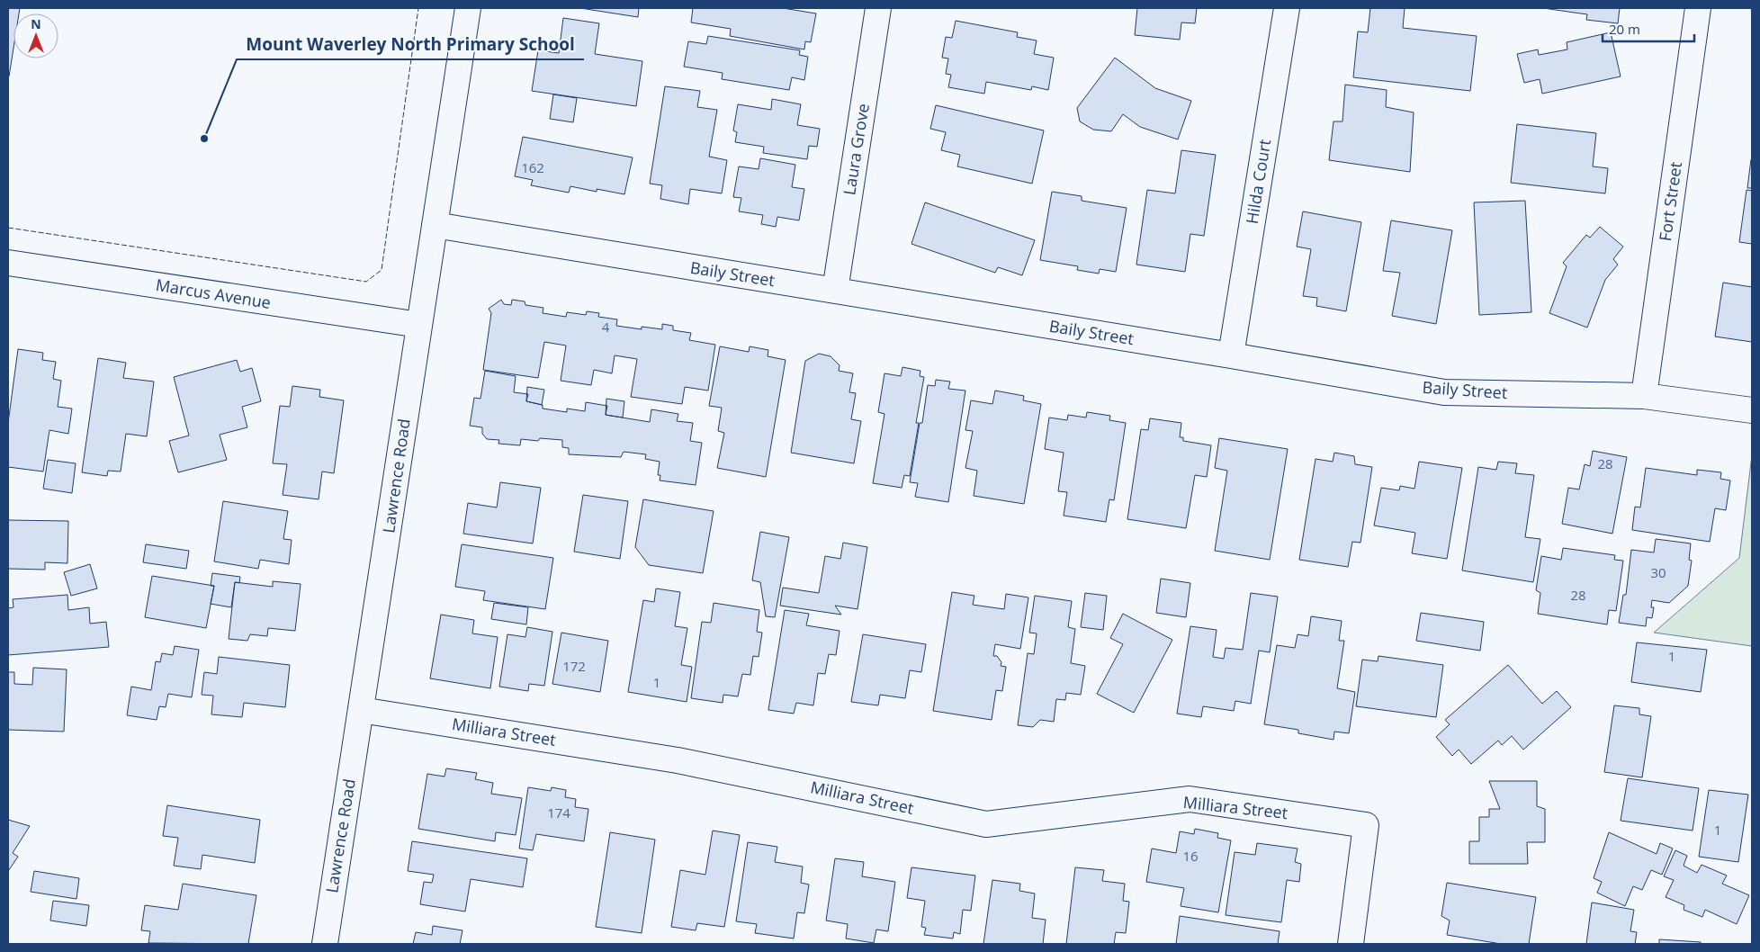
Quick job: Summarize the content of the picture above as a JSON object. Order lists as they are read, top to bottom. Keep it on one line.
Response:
{"streets":{"street":["Laura Grove","Hilda Court","Fort Street","Baily Street","Marcus Avenue","Lawrence Road","Milliara Street"]},"crossings":[["Laura Grove","Baily Street"],["Hilda Court","Baily Street"],["Fort Street","Baily Street"],["Baily Street","Lawrence Road"],["Marcus Avenue","Lawrence Road"],["Lawrence Road","Milliara Street"]],"places":["Mount Waverley North Primary School"],"house_numbers":["162","4","28","30","28","1","172","1","174","1","16"],"scale_bar":"20 m","north":"top"}
